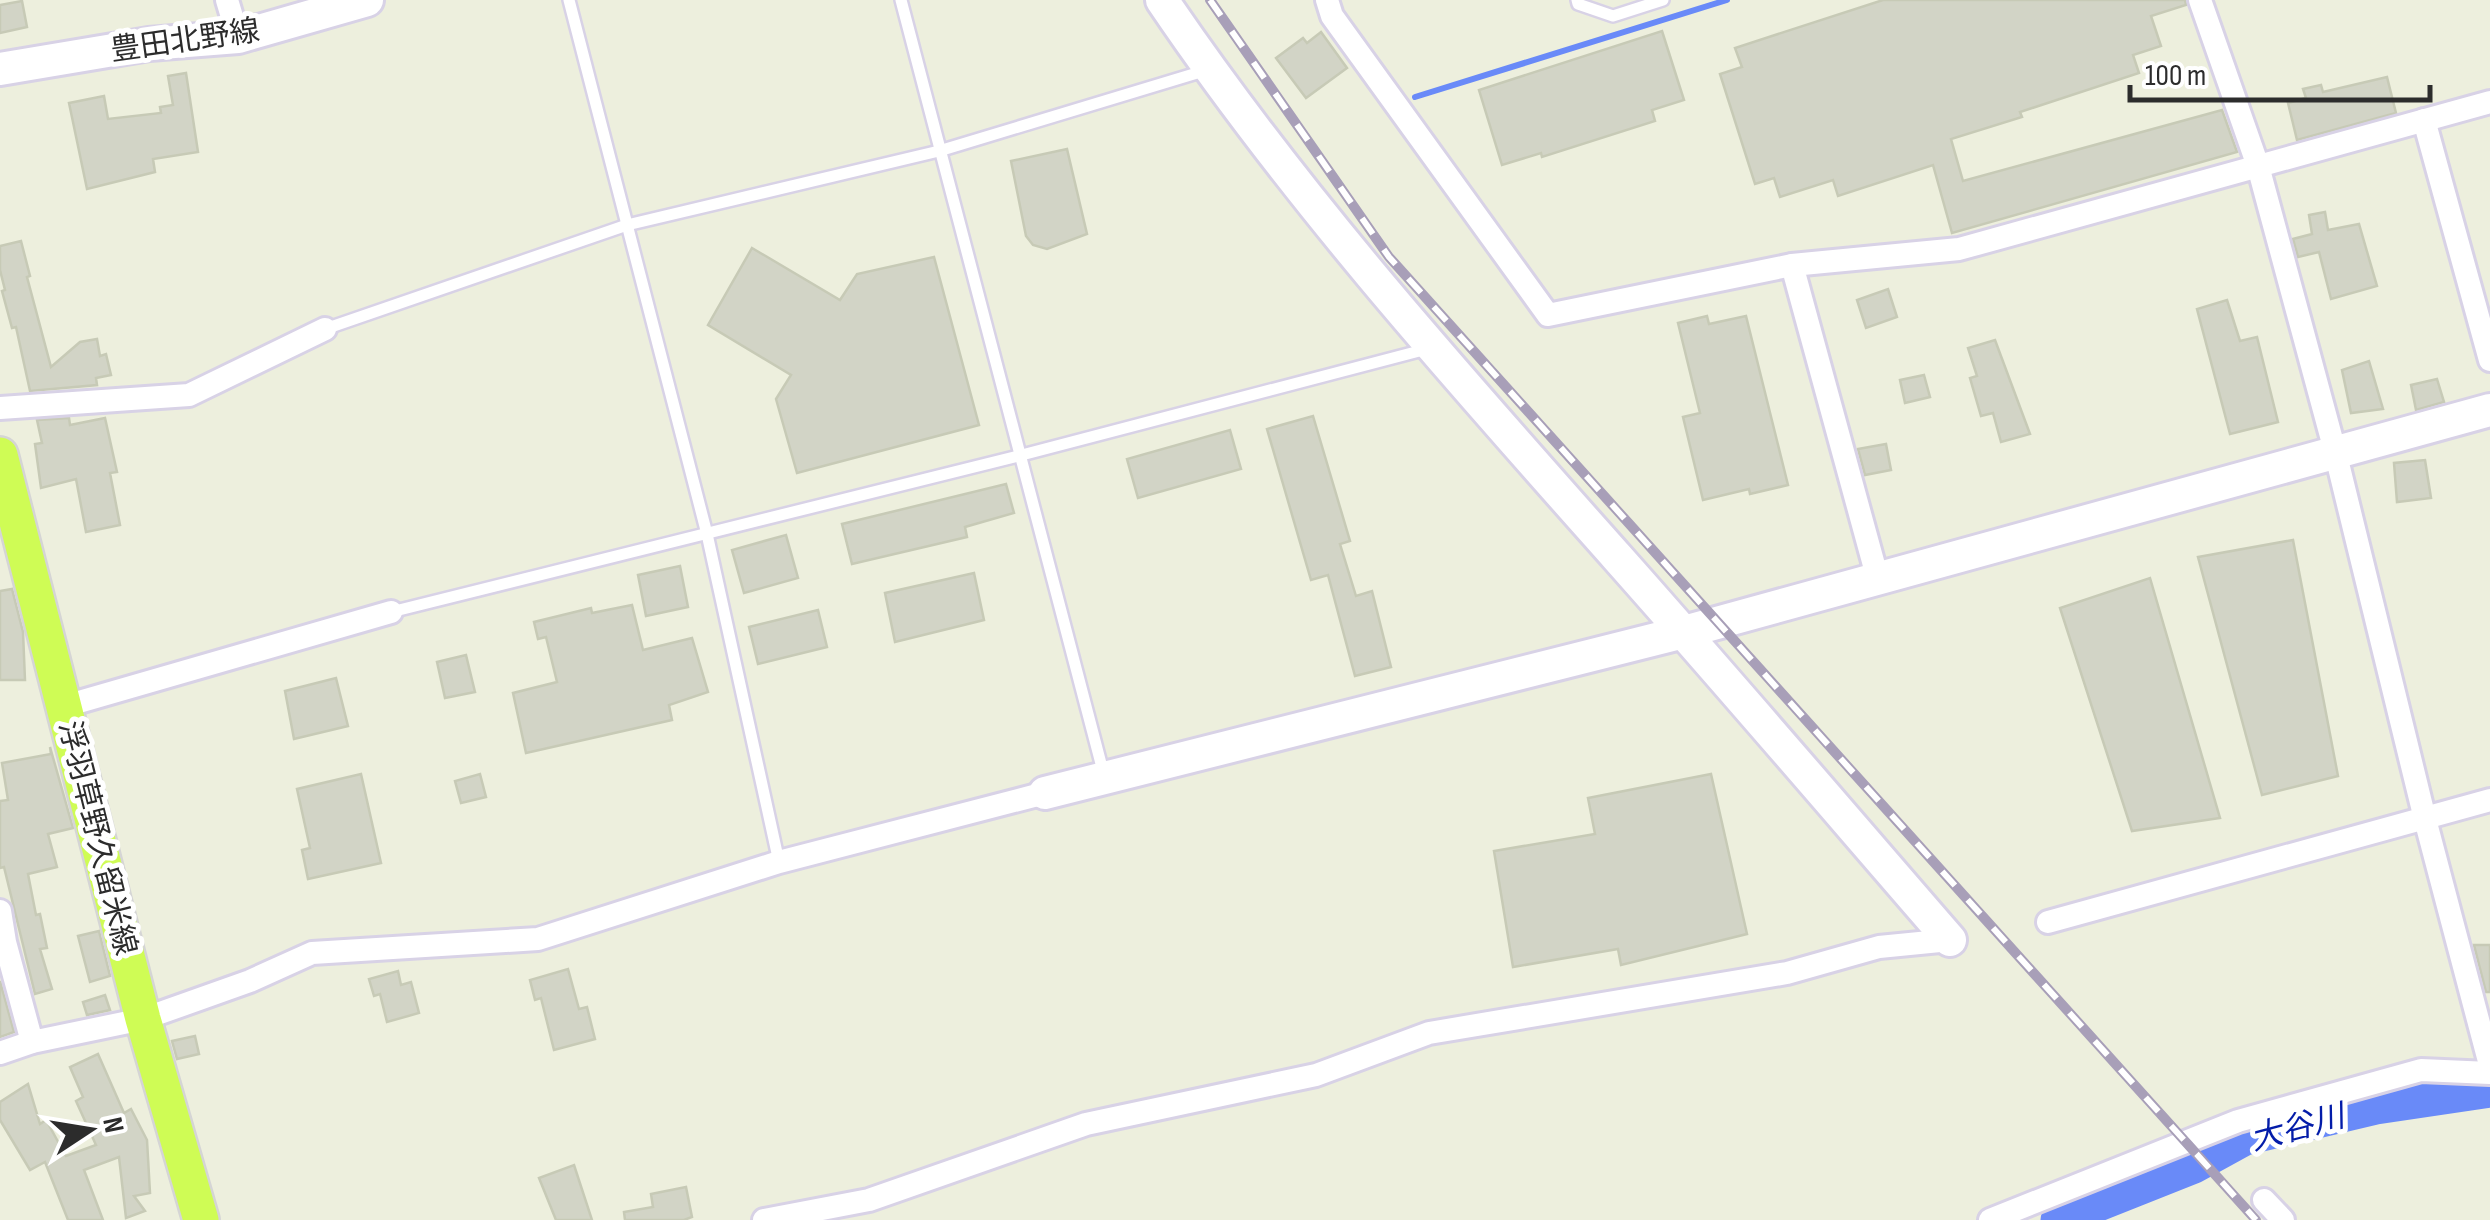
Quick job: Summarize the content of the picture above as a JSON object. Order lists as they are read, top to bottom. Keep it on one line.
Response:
{"streets":{"main road":["浮羽草野久留米線"],"street":["豊田北野線"]},"water":["大谷川"],"scale_bar":"100 m","north":"right"}
